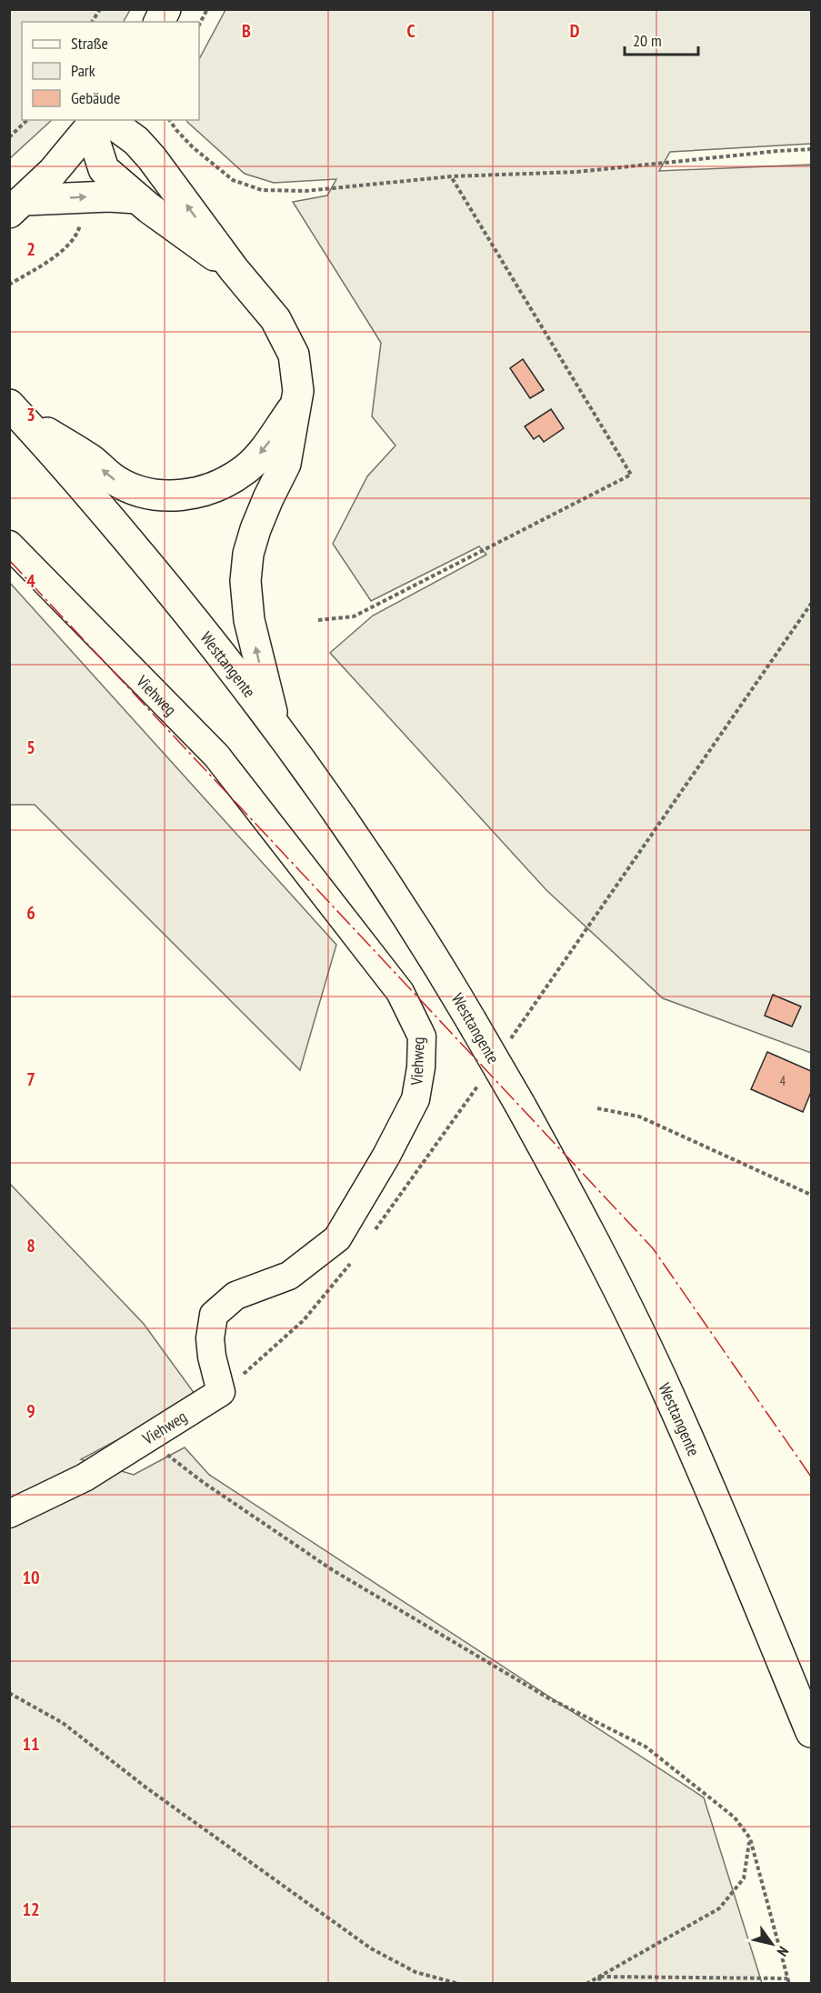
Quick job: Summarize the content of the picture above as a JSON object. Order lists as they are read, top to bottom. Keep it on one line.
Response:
{"streets":{"main road":["Westtangente"],"street":["Viehweg"]},"house_numbers":["4"],"legend":["Straße","Park","Gebäude"],"scale_bar":"20 m","north":"bottom right","grid":{"columns":["B","C","D"],"rows":["2","3","4","5","6","7","8","9","10","11","12"]}}
